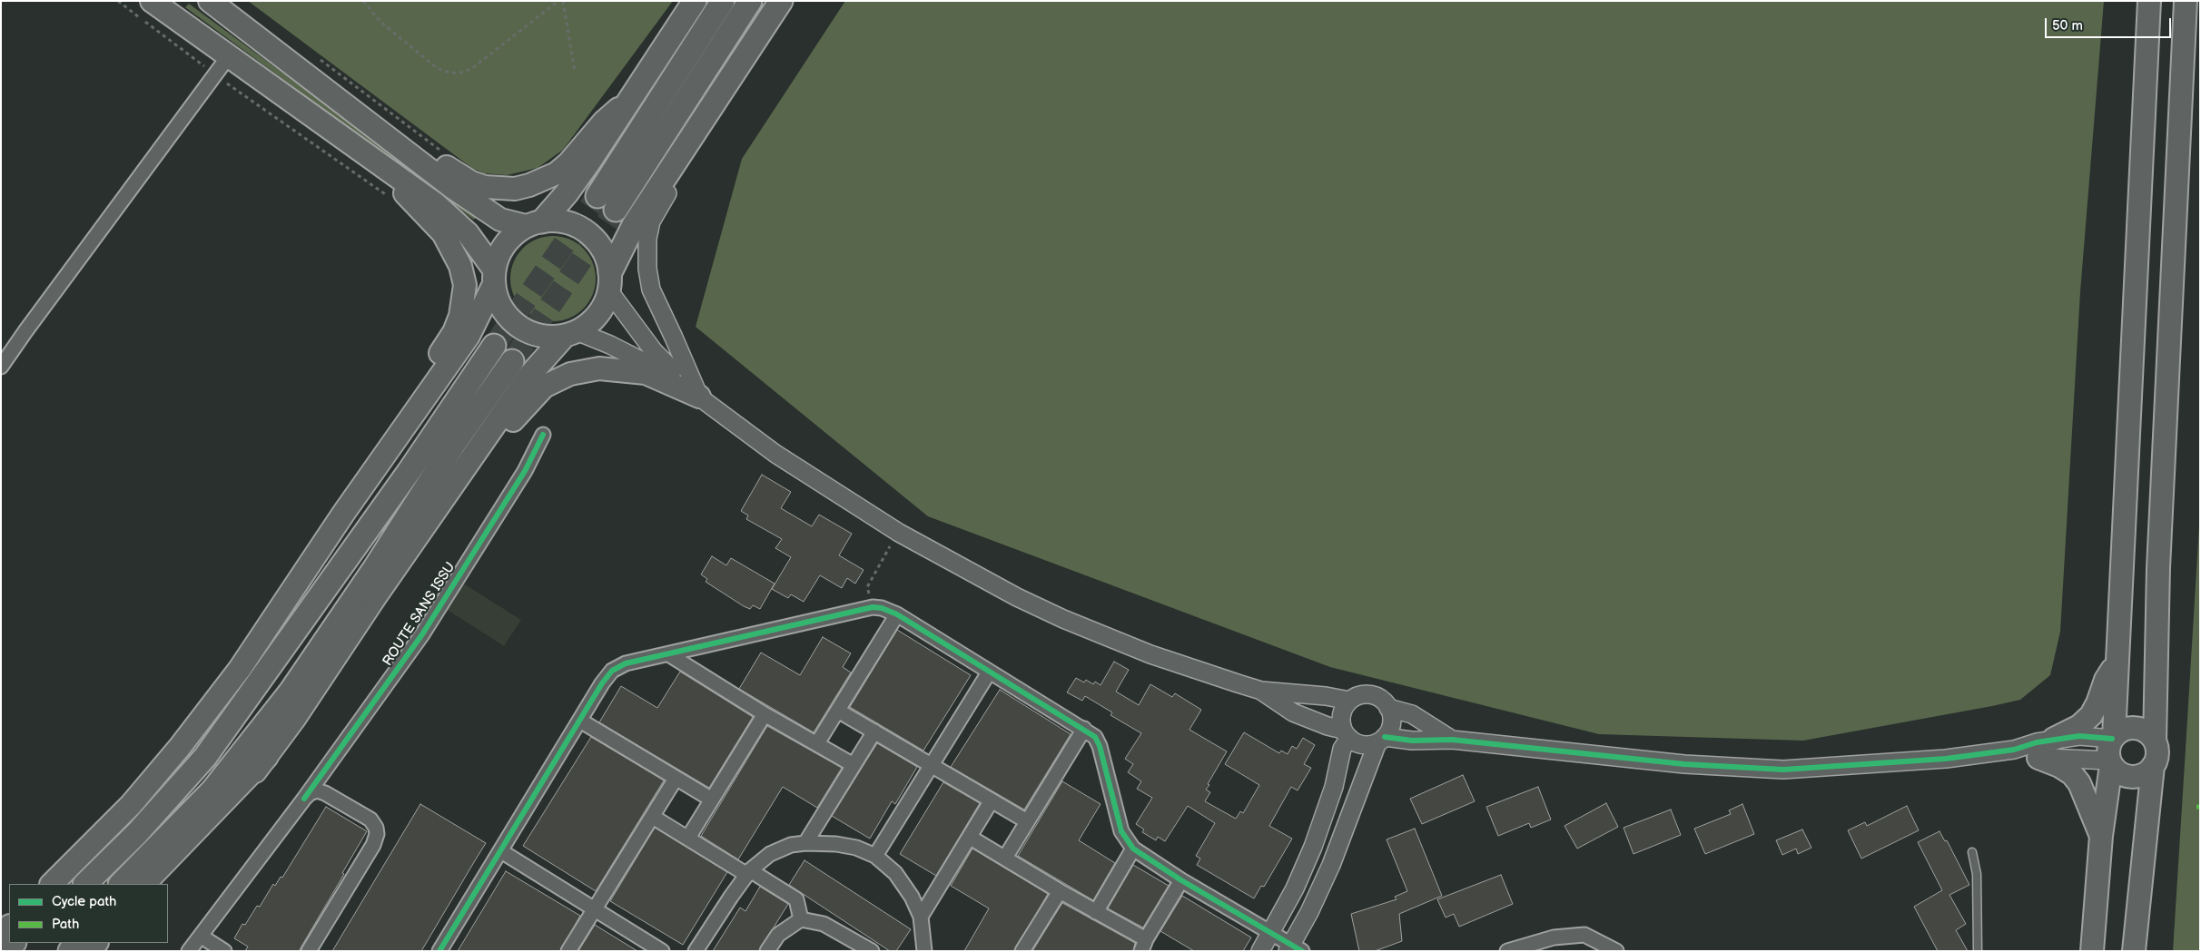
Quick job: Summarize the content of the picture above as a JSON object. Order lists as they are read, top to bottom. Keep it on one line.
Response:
{"streets":{"street":["ROUTE SANS ISSU"]},"legend":["Cycle path","Path"],"scale_bar":"50 m"}
